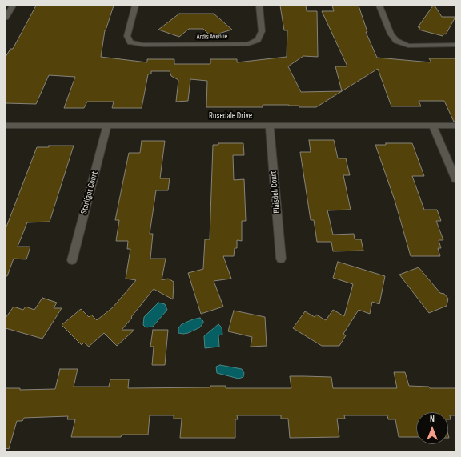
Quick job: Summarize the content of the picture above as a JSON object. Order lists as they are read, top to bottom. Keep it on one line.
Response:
{"streets":{"street":["Ardis Avenue","Rosedale Drive","Blaisdell Court","Starlight Court"]},"crossings":[["Rosedale Drive","Blaisdell Court"],["Rosedale Drive","Starlight Court"]],"north":"top"}
